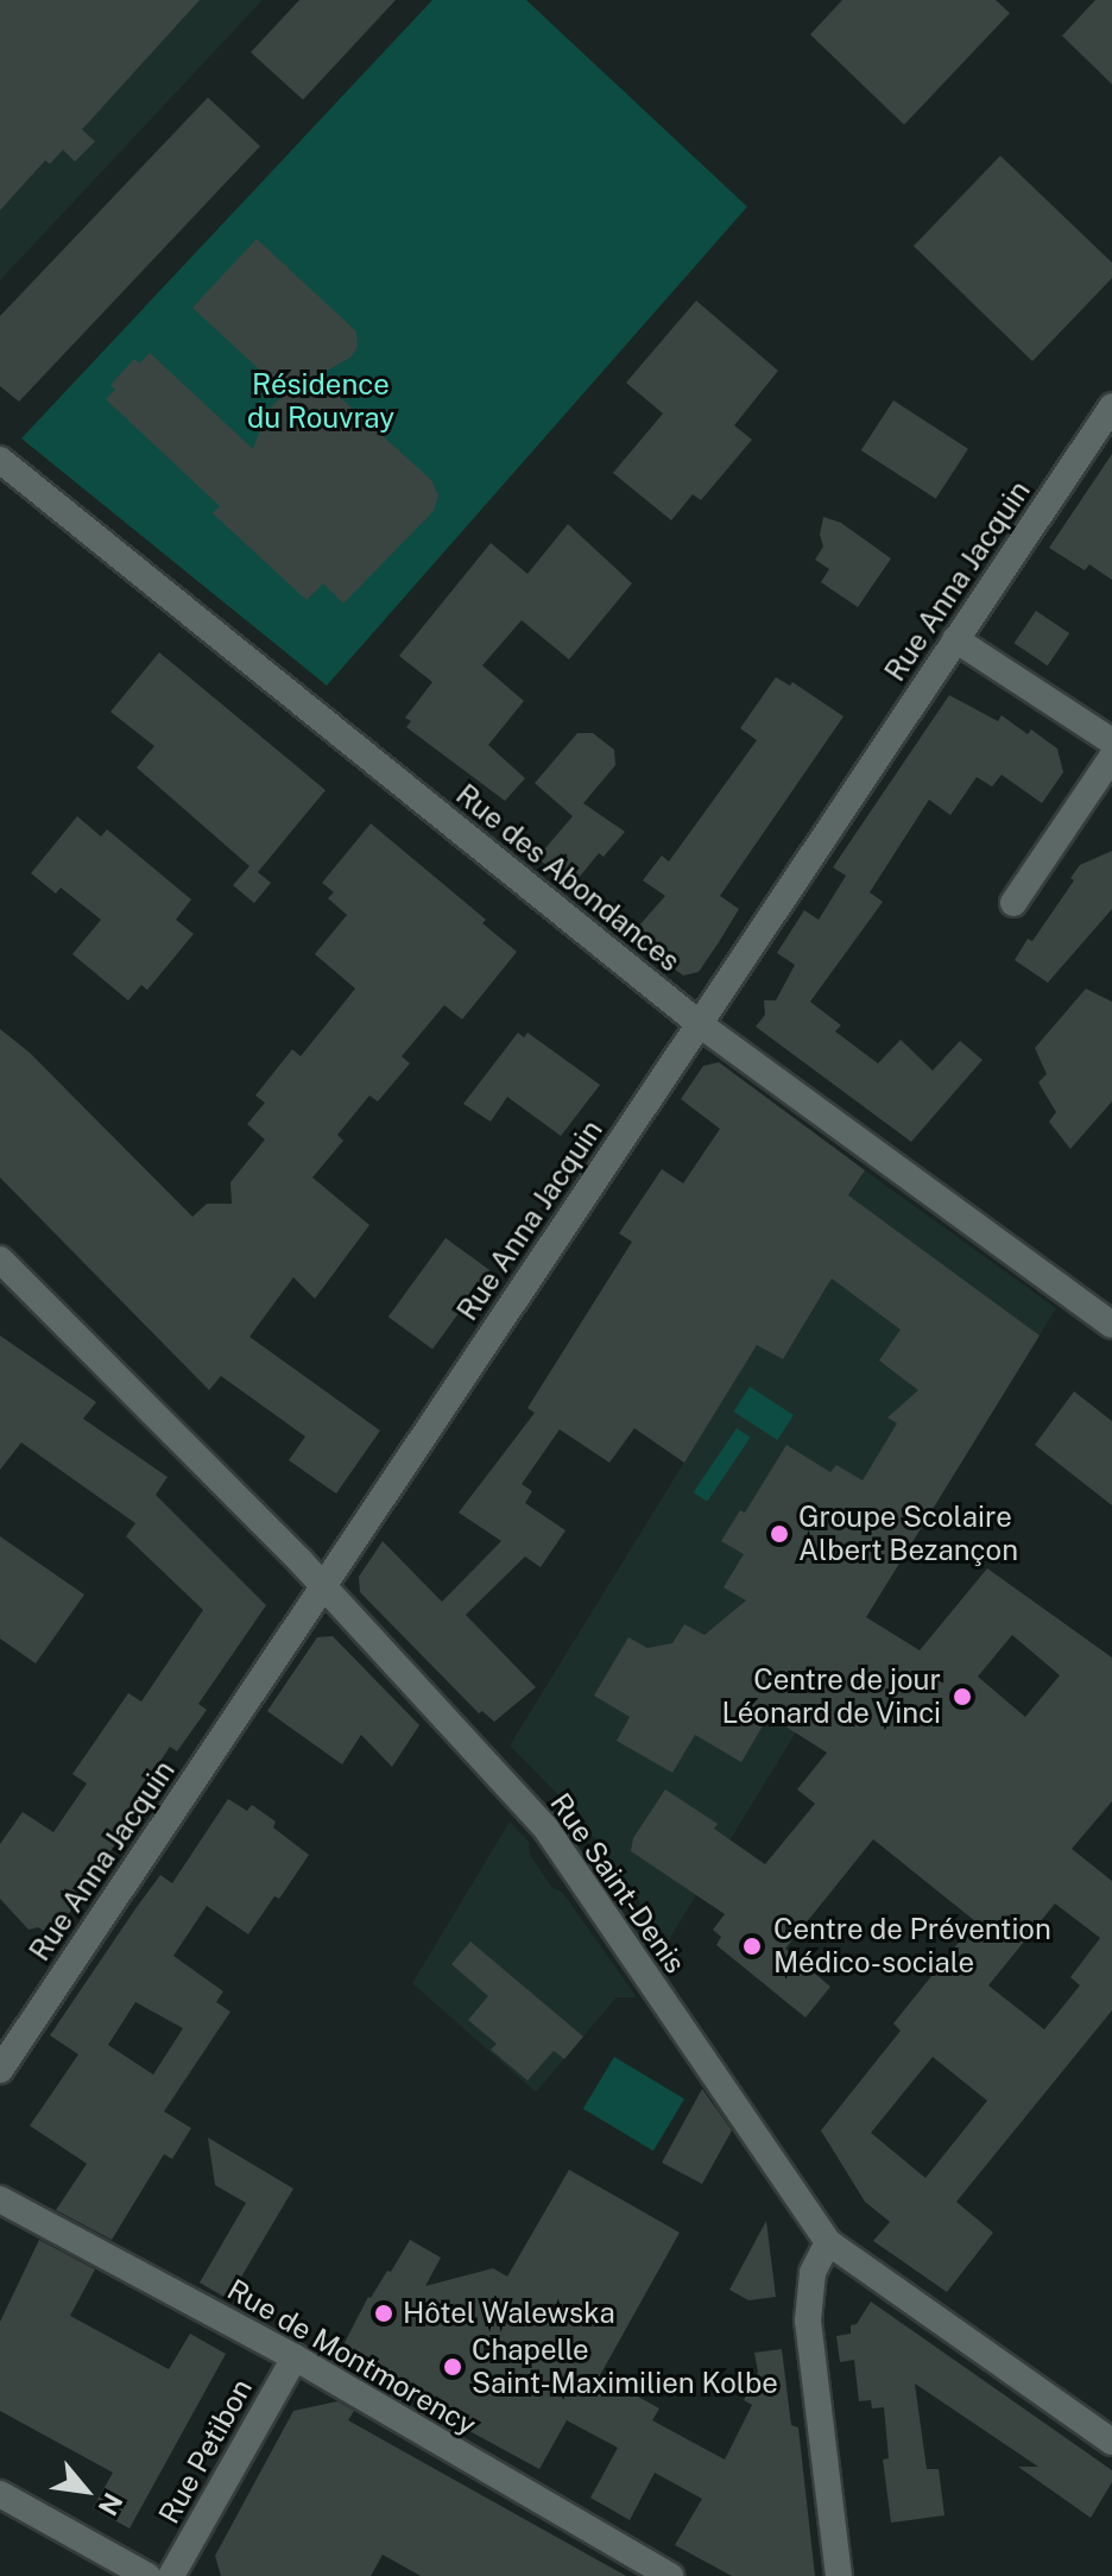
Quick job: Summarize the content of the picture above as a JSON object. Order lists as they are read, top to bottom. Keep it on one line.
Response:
{"streets":{"street":["Rue Anna Jacquin","Rue des Abondances","Rue Saint-Denis","Rue de Montmorency","Rue Petibon"]},"crossings":[["Rue Anna Jacquin","Rue des Abondances"],["Rue Anna Jacquin","Rue Saint-Denis"],["Rue de Montmorency","Rue Petibon"]],"parks":["Résidence du Rouvray"],"places":["Groupe Scolaire Albert Bezançon","Centre de jour Léonard de Vinci","Centre de Prévention Médico-sociale","Hôtel Walewska","Chapelle Saint-Maximilien Kolbe"],"north":"bottom right"}
